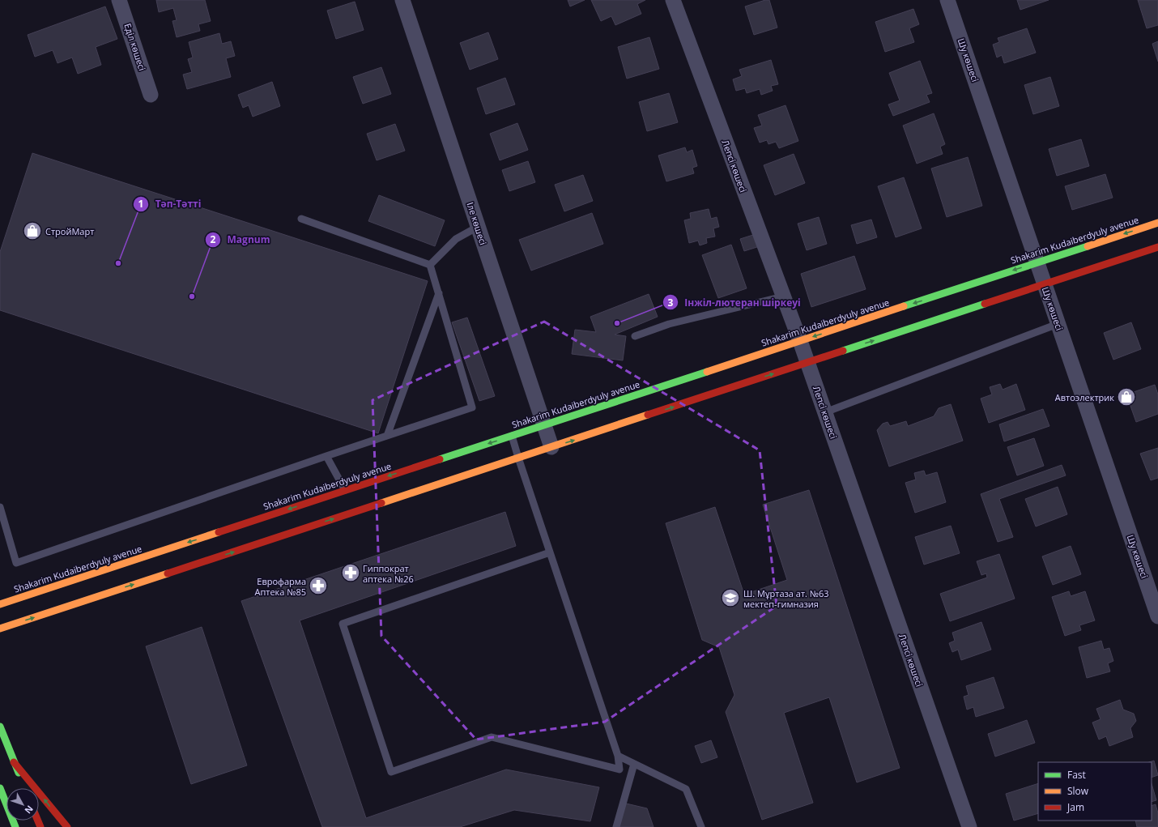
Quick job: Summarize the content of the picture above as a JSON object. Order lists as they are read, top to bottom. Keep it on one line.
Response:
{"streets":{"main road":["Shakarim Kudaiberdyuly avenue"],"street":["Еділ көшесі","Шу көшесі","Лепсі көшесі","Іле көшесі"]},"crossings":[["Шу көшесі","Shakarim Kudaiberdyuly avenue"],["Лепсі көшесі","Shakarim Kudaiberdyuly avenue"],["Іле көшесі","Shakarim Kudaiberdyuly avenue"]],"places":{"shop":["СтройМарт","Автоэлектрик"],"other":["Тәп-Тәтті","Magnum","Інжіл-лютеран шіркеуі"],"pharmacy":["Гиппократ аптека №26","Еврофарма Аптека №85"],"school or university":["Ш. Мұртаза ат. №63 мектеп-гимназия"]},"legend":["Fast","Slow","Jam"],"north":"bottom right"}
